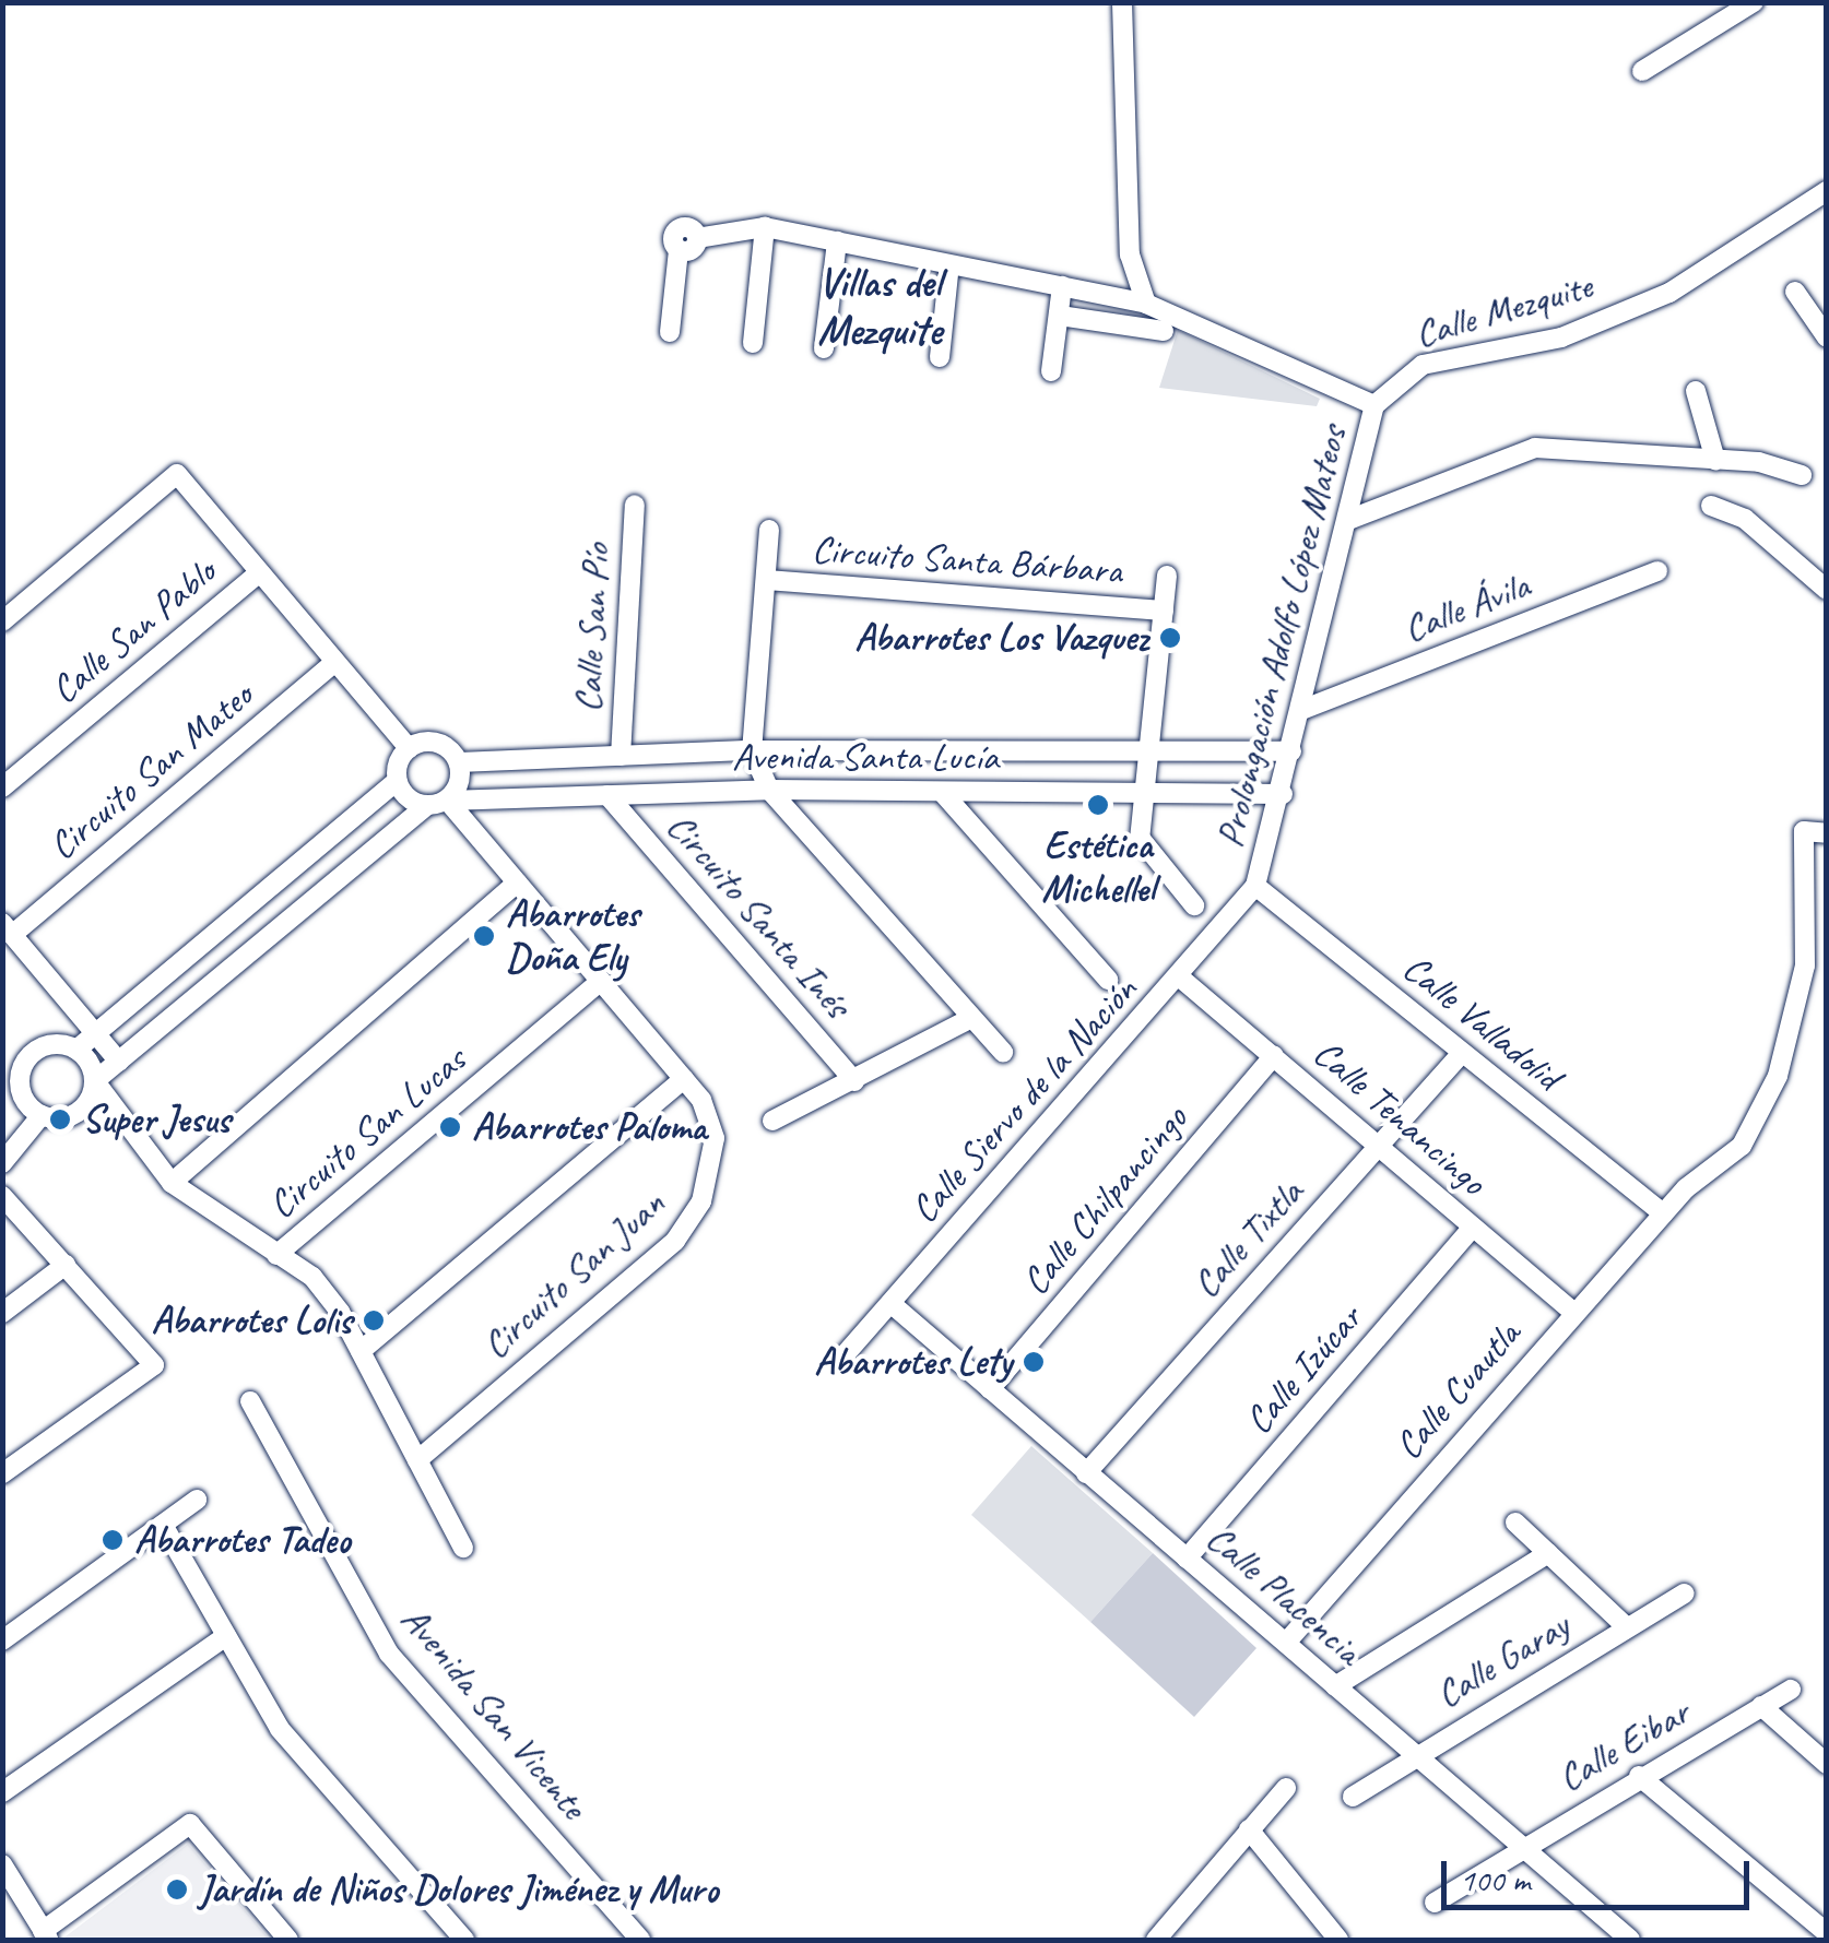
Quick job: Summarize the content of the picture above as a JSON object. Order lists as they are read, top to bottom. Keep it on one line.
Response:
{"streets":{"street":["Calle Mezquite","Circuito Santa Bárbara","Calle Ávila","Calle San Pío","Calle San Pablo","Prolongación Adolfo López Mateos","Avenida Santa Lucía","Circuito San Mateo","Circuito Santa Inés","Calle Valladolid","Calle Siervo de la Nación","Calle Tenancingo","Circuito San Lucas","Calle Chilpancingo","Calle Tixtla","Circuito San Juan","Calle Izúcar","Calle Cuautla","Calle Placencia","Calle Garay","Avenida San Vicente","Calle Eibar"]},"crossings":[["Calle Mezquite","Prolongación Adolfo López Mateos"],["Circuito Santa Bárbara","Avenida Santa Lucía"],["Calle Ávila","Prolongación Adolfo López Mateos"],["Calle San Pío","Avenida Santa Lucía"],["Prolongación Adolfo López Mateos","Avenida Santa Lucía"],["Prolongación Adolfo López Mateos","Calle Valladolid"],["Prolongación Adolfo López Mateos","Calle Siervo de la Nación"],["Avenida Santa Lucía","Circuito Santa Inés"],["Calle Valladolid","Calle Siervo de la Nación"],["Calle Valladolid","Calle Tixtla"],["Calle Valladolid","Calle Cuautla"],["Calle Siervo de la Nación","Calle Tenancingo"],["Calle Siervo de la Nación","Calle Placencia"],["Calle Tenancingo","Calle Chilpancingo"],["Calle Tenancingo","Calle Tixtla"],["Calle Tenancingo","Calle Izúcar"],["Calle Tenancingo","Calle Cuautla"],["Calle Chilpancingo","Calle Placencia"],["Calle Tixtla","Calle Placencia"],["Calle Izúcar","Calle Placencia"],["Calle Cuautla","Calle Placencia"],["Calle Placencia","Calle Garay"],["Calle Placencia","Calle Eibar"]],"districts":["Villas del Mezquite"],"places":["Abarrotes Los Vazquez","Estética Michellel","Abarrotes Doña Ely","Super Jesus","Abarrotes Paloma","Abarrotes Lolis","Abarrotes Lety","Abarrotes Tadeo","Jardín de Niños Dolores Jiménez y Muro"],"scale_bar":"100 m"}
